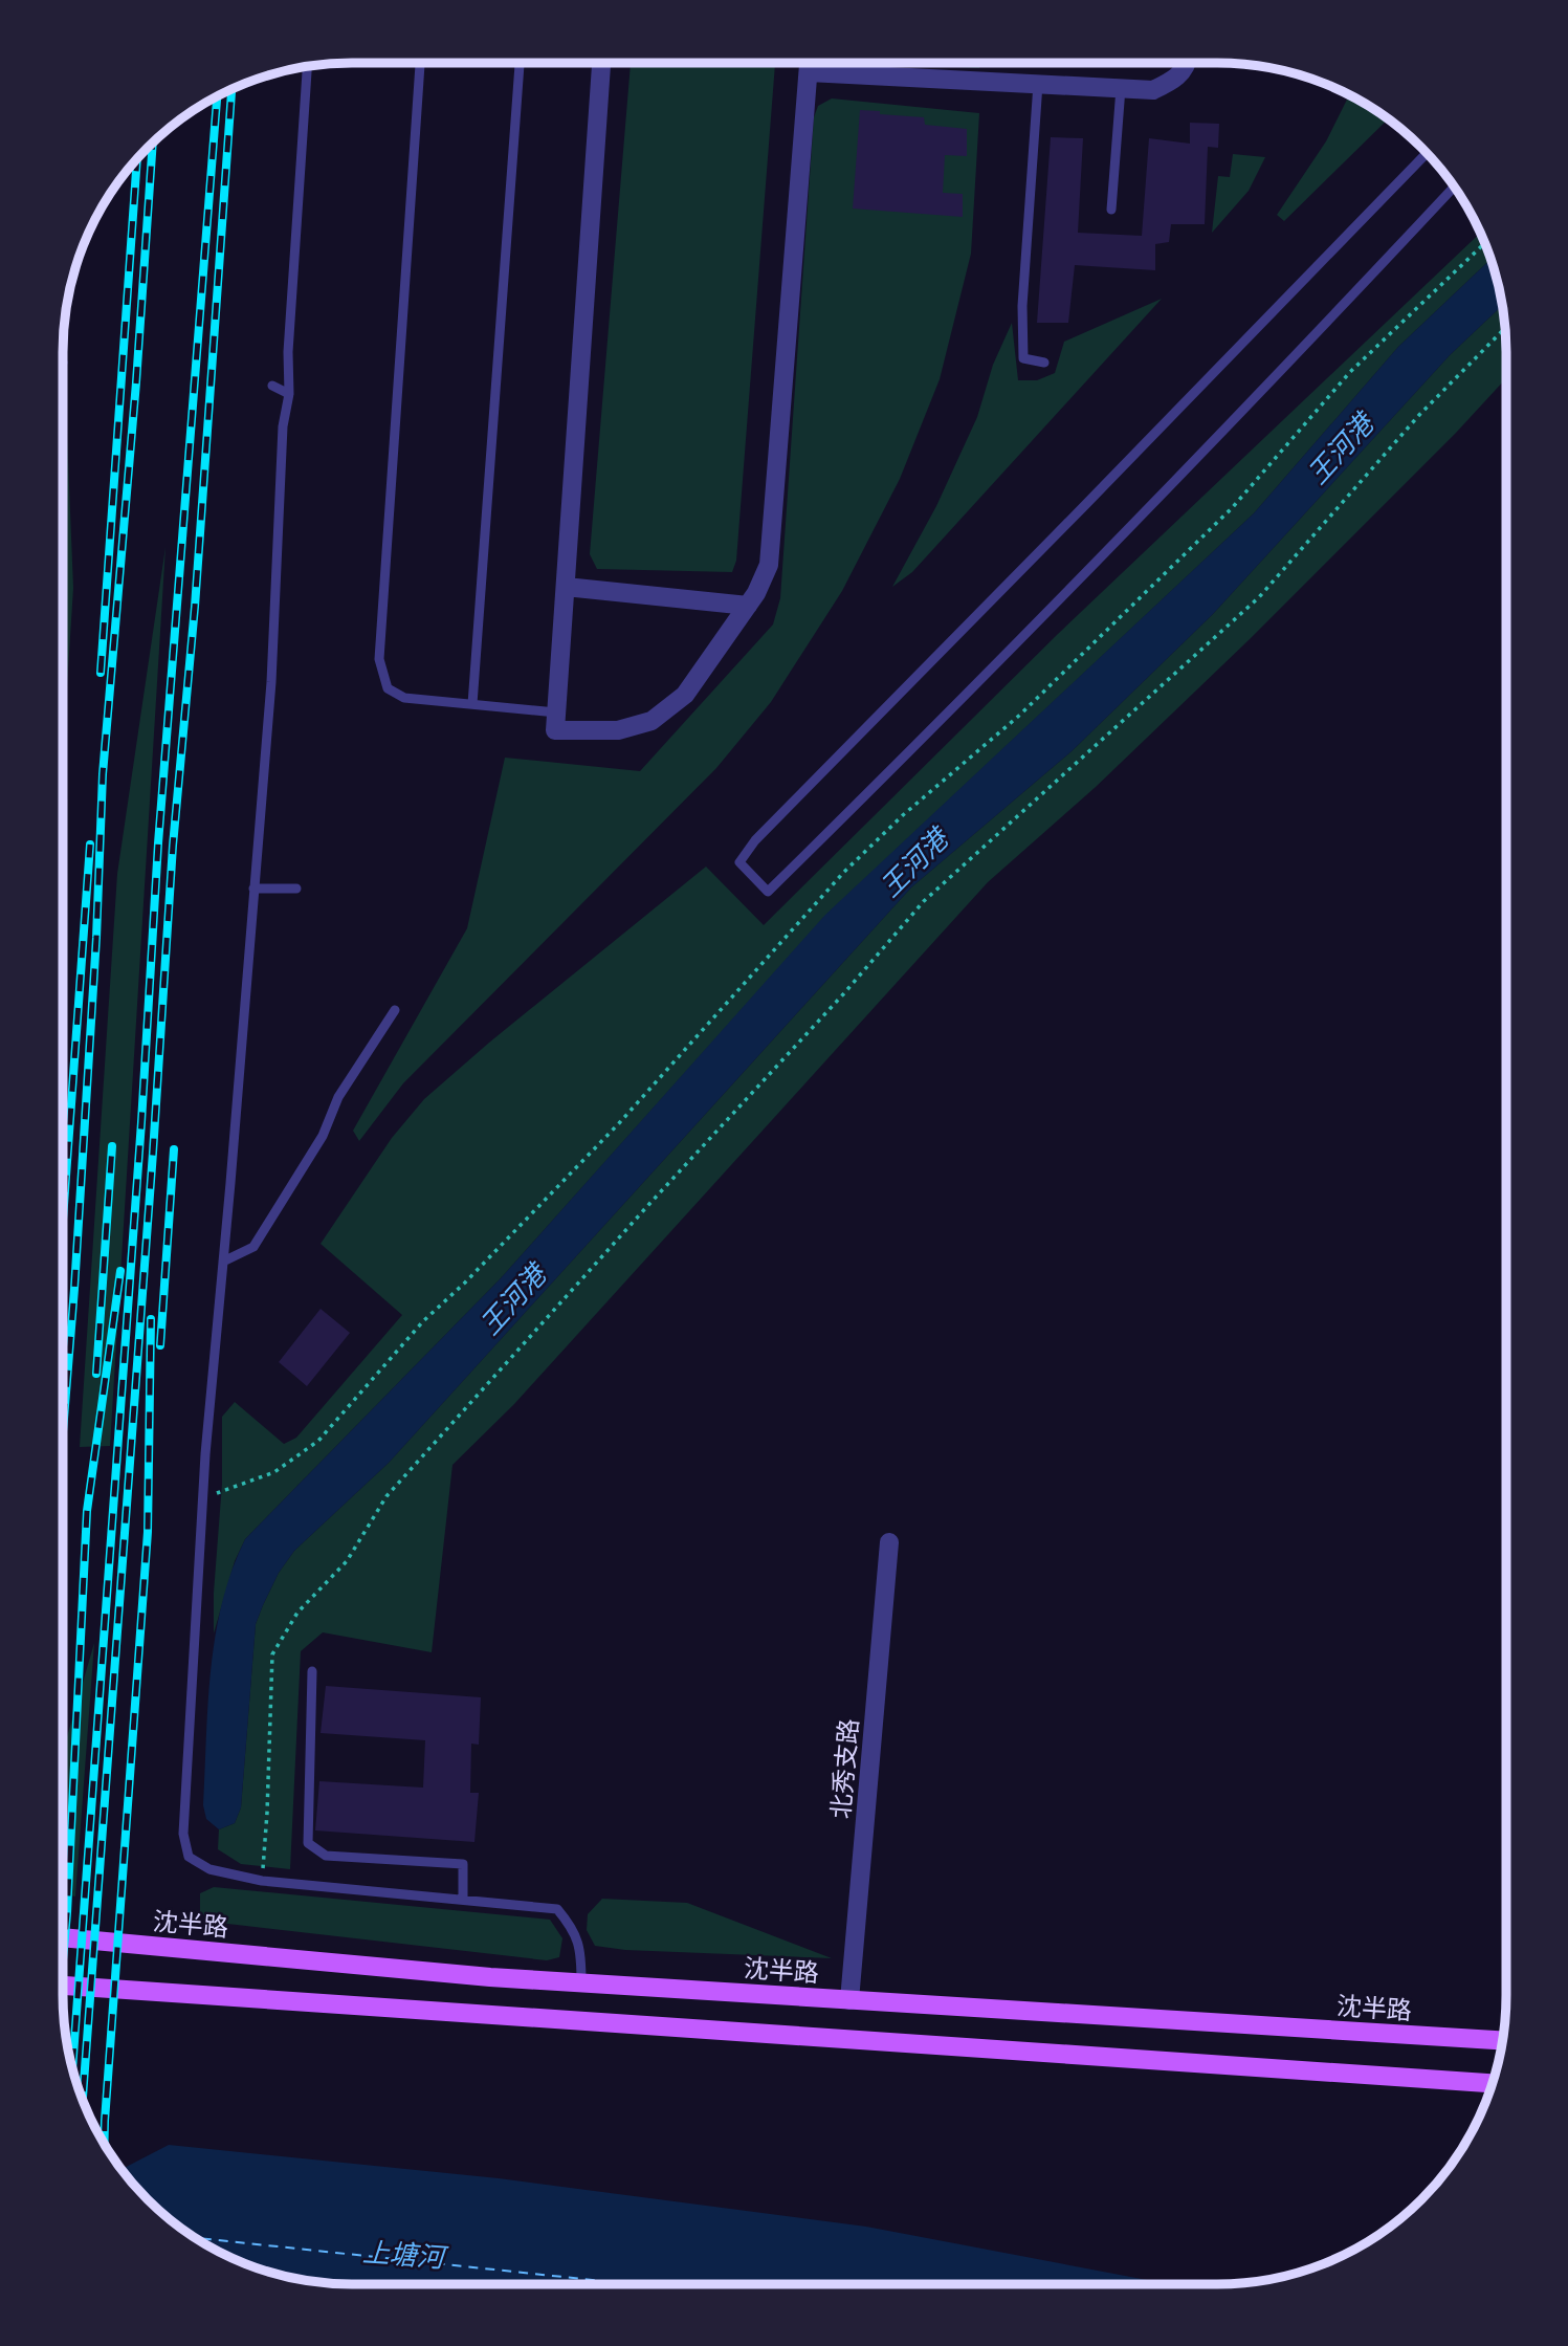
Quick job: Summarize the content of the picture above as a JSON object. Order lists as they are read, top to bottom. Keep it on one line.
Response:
{"streets":{"main road":["沈半路"],"street":["北秀支路"]},"crossings":[["北秀支路","沈半路"]],"water":["王河港","上塘河"]}
